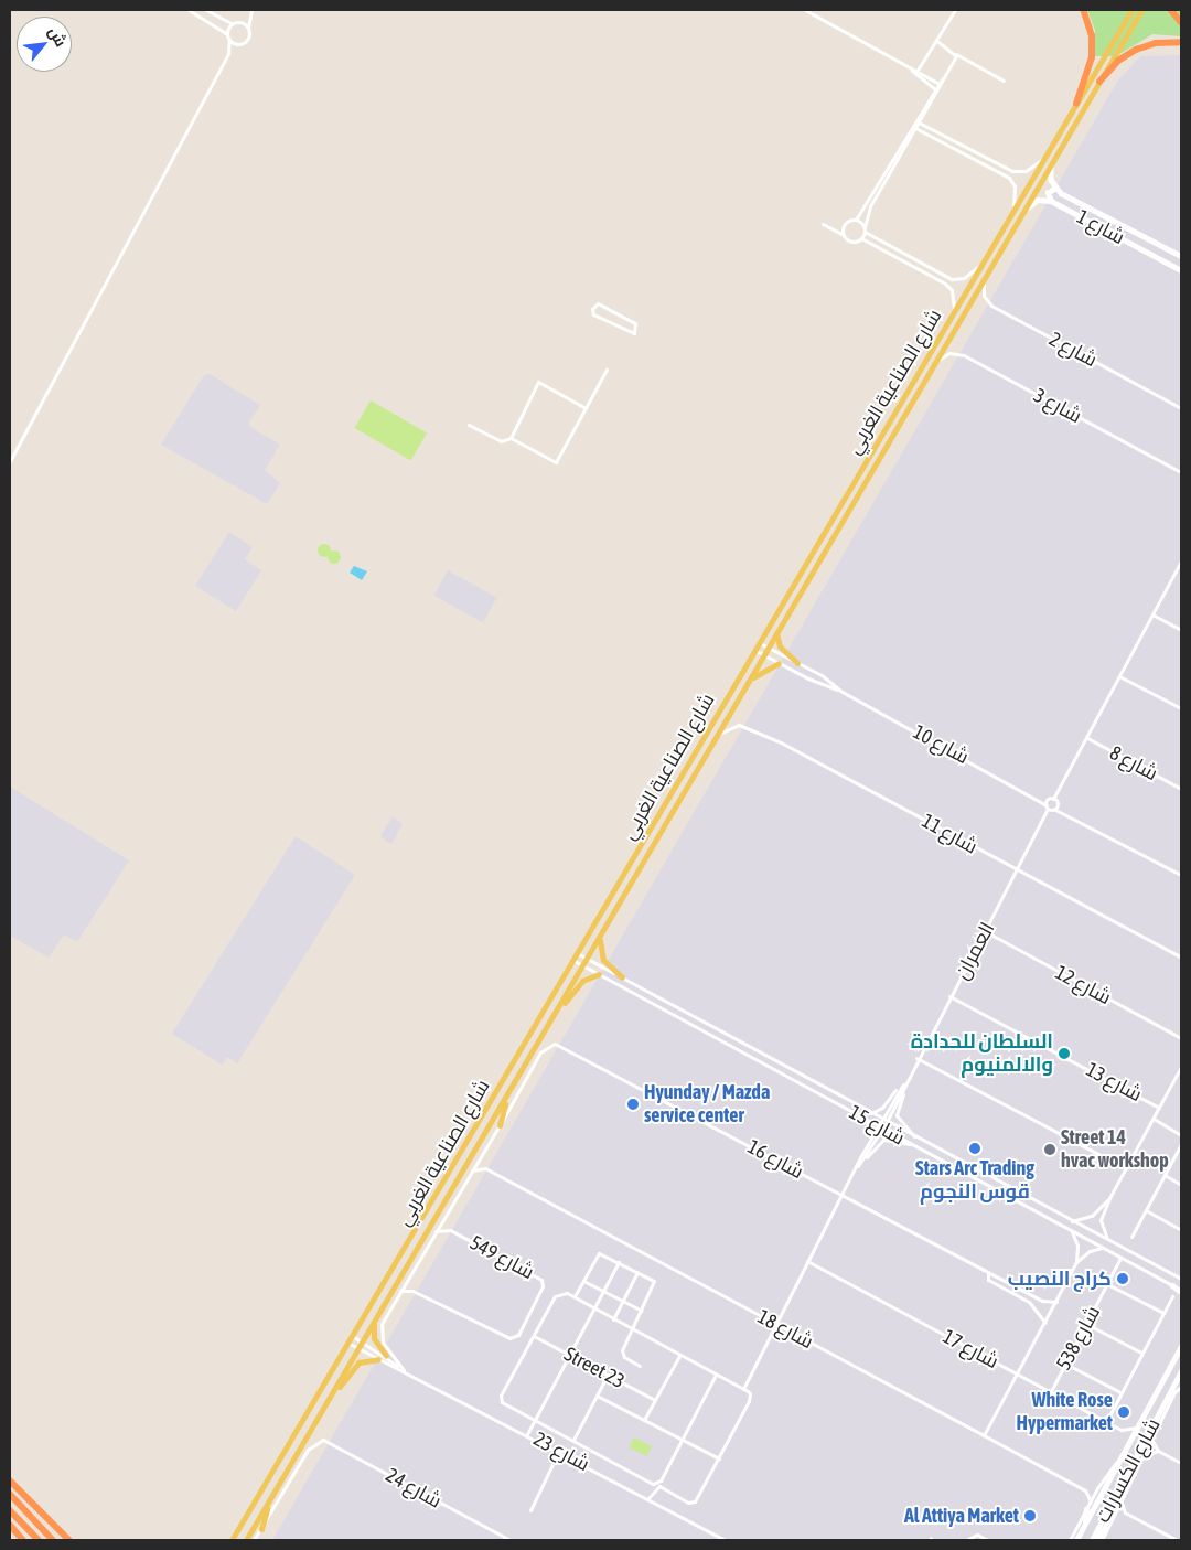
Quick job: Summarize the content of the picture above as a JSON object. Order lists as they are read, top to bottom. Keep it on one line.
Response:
{"streets":{"main road":["شارع الصناعية الغربي"],"street":["شارع 1","شارع 2","شارع 3","شارع 10","شارع 8","شارع 11","العمران","شارع 12","شارع 13","شارع 15","شارع 16","شارع 549","شارع 18","شارع 538","شارع 17","Street 23","شارع 23","شارع الكسارات","شارع 24"]},"crossings":[["شارع 2","شارع الصناعية الغربي"],["شارع الصناعية الغربي","شارع 3"],["شارع الصناعية الغربي","شارع 10"],["شارع الصناعية الغربي","شارع 11"],["شارع الصناعية الغربي","شارع 15"],["شارع الصناعية الغربي","شارع 16"],["شارع الصناعية الغربي","شارع 549"],["شارع الصناعية الغربي","شارع 23"],["شارع 10","العمران"],["شارع 11","العمران"],["العمران","شارع 12"],["العمران","شارع 13"],["العمران","شارع 15"],["العمران","شارع 16"],["العمران","شارع 18"],["العمران","شارع 17"],["شارع 15","شارع 538"],["شارع 538","شارع 17"],["شارع 17","شارع الكسارات"]],"places":["السلطان للحدادة والالمنيوم","Hyunday / Mazda service center","Stars Arc Trading قوس النجوم","Street 14 hvac workshop","كراج النصيب","White Rose Hypermarket","Al Attiya Market"],"north":"top right"}
